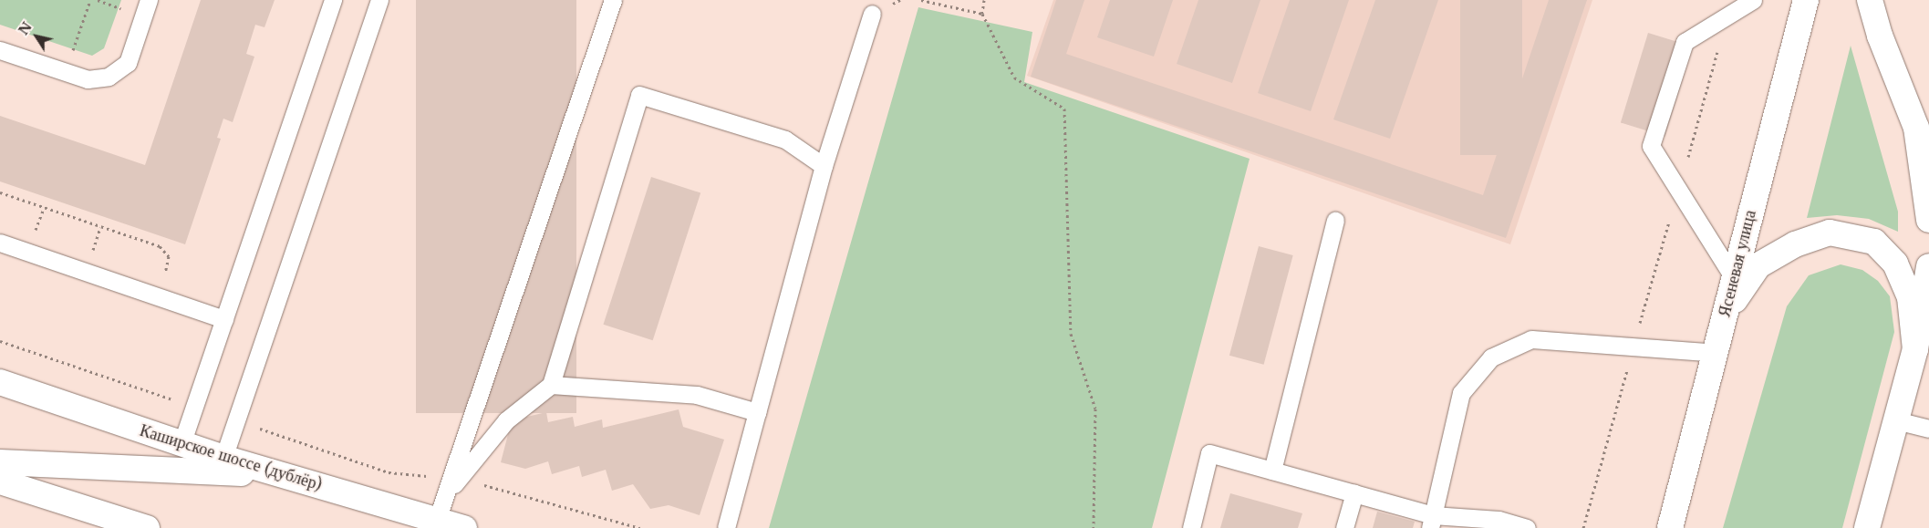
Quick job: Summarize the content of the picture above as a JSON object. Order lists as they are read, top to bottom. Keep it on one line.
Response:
{"streets":{"main road":["Ясеневая улица","Каширское шоссе (дублёр)"]},"north":"top left"}
